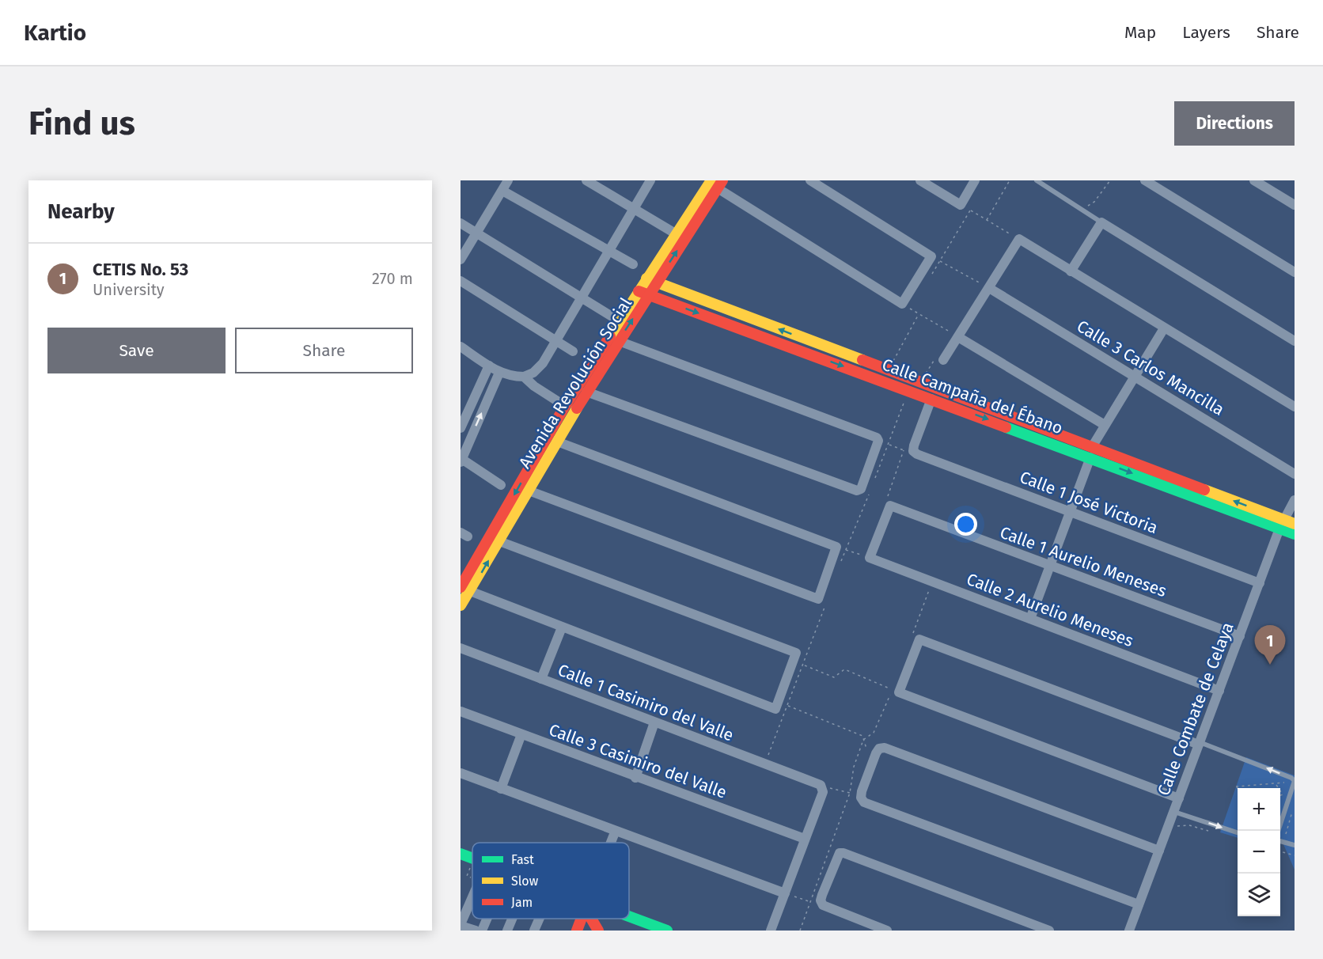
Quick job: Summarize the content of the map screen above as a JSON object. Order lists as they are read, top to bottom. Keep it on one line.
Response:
{"streets":{"street":["Calle 3 Carlos Mancilla","Avenida Revolución Social","Calle Campaña del Ébano","Calle 1 José Victoria","Calle 1 Aurelio Meneses","Calle 2 Aurelio Meneses","Calle 1 Casimiro del Valle","Calle Combate de Celaya","Calle 3 Casimiro del Valle"]},"crossings":[["Avenida Revolución Social","Calle Campaña del Ébano"],["Calle Campaña del Ébano","Calle Combate de Celaya"],["Calle 1 José Victoria","Calle Combate de Celaya"],["Calle 1 Aurelio Meneses","Calle Combate de Celaya"],["Calle 2 Aurelio Meneses","Calle Combate de Celaya"]],"legend":["Fast","Slow","Jam"],"page":{"header":"Kartio","nav":["Map","Layers","Share"],"buttons":["Directions",["Save","Share"]],"title":"Find us","heading":"Nearby","list":[{"mark":"1","name":"CETIS No. 53","note":"University","value":"270 m"}],"pins":"1","map_buttons":["+","−"]}}
